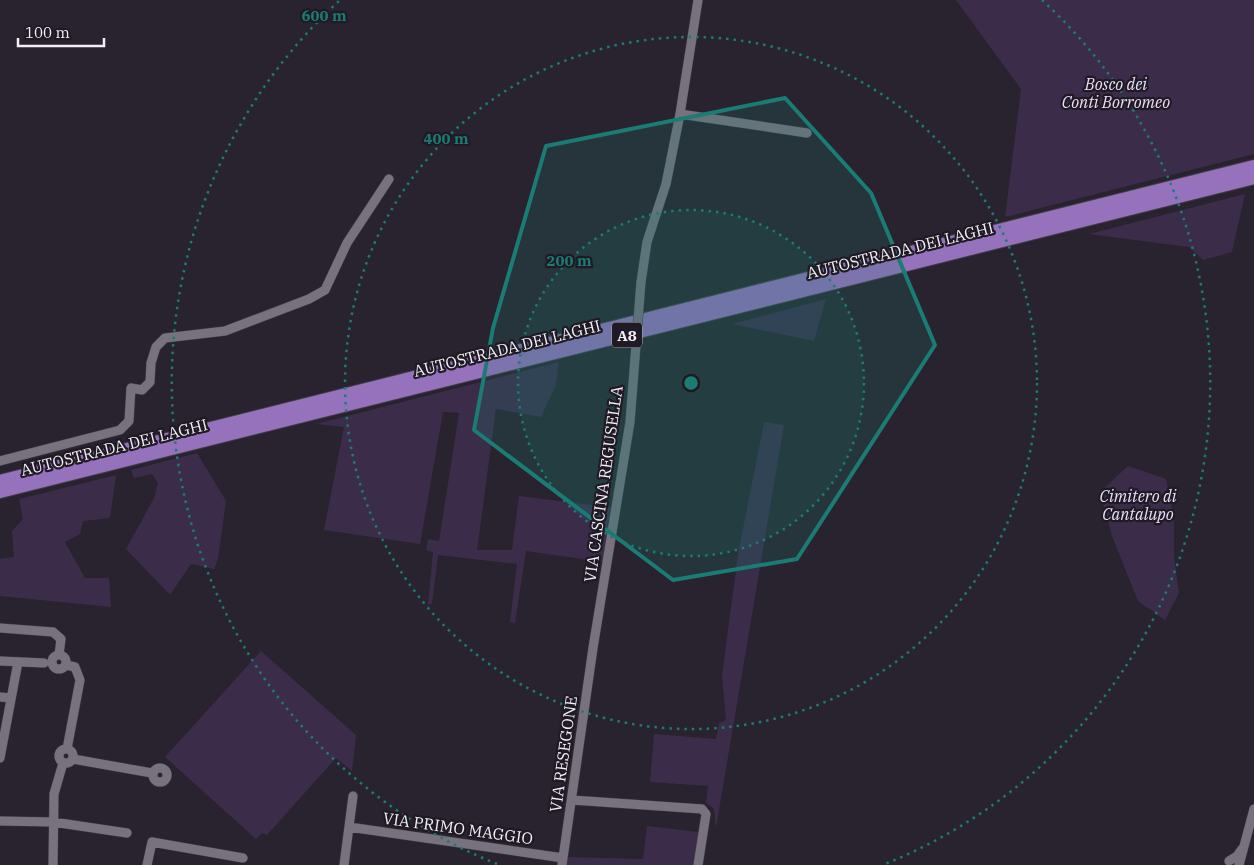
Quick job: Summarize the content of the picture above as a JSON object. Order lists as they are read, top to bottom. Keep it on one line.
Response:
{"streets":{"highway":["AUTOSTRADA DEI LAGHI","A8"],"street":["VIA CASCINA REGUSELLA","VIA RESEGONE","VIA PRIMO MAGGIO"]},"crossings":[["VIA CASCINA REGUSELLA","VIA RESEGONE"],["VIA RESEGONE","VIA PRIMO MAGGIO"]],"parks":["Bosco dei Conti Borromeo","Cimitero di Cantalupo"],"scale_bar":"100 m","rings":["600 m","400 m","200 m"]}
